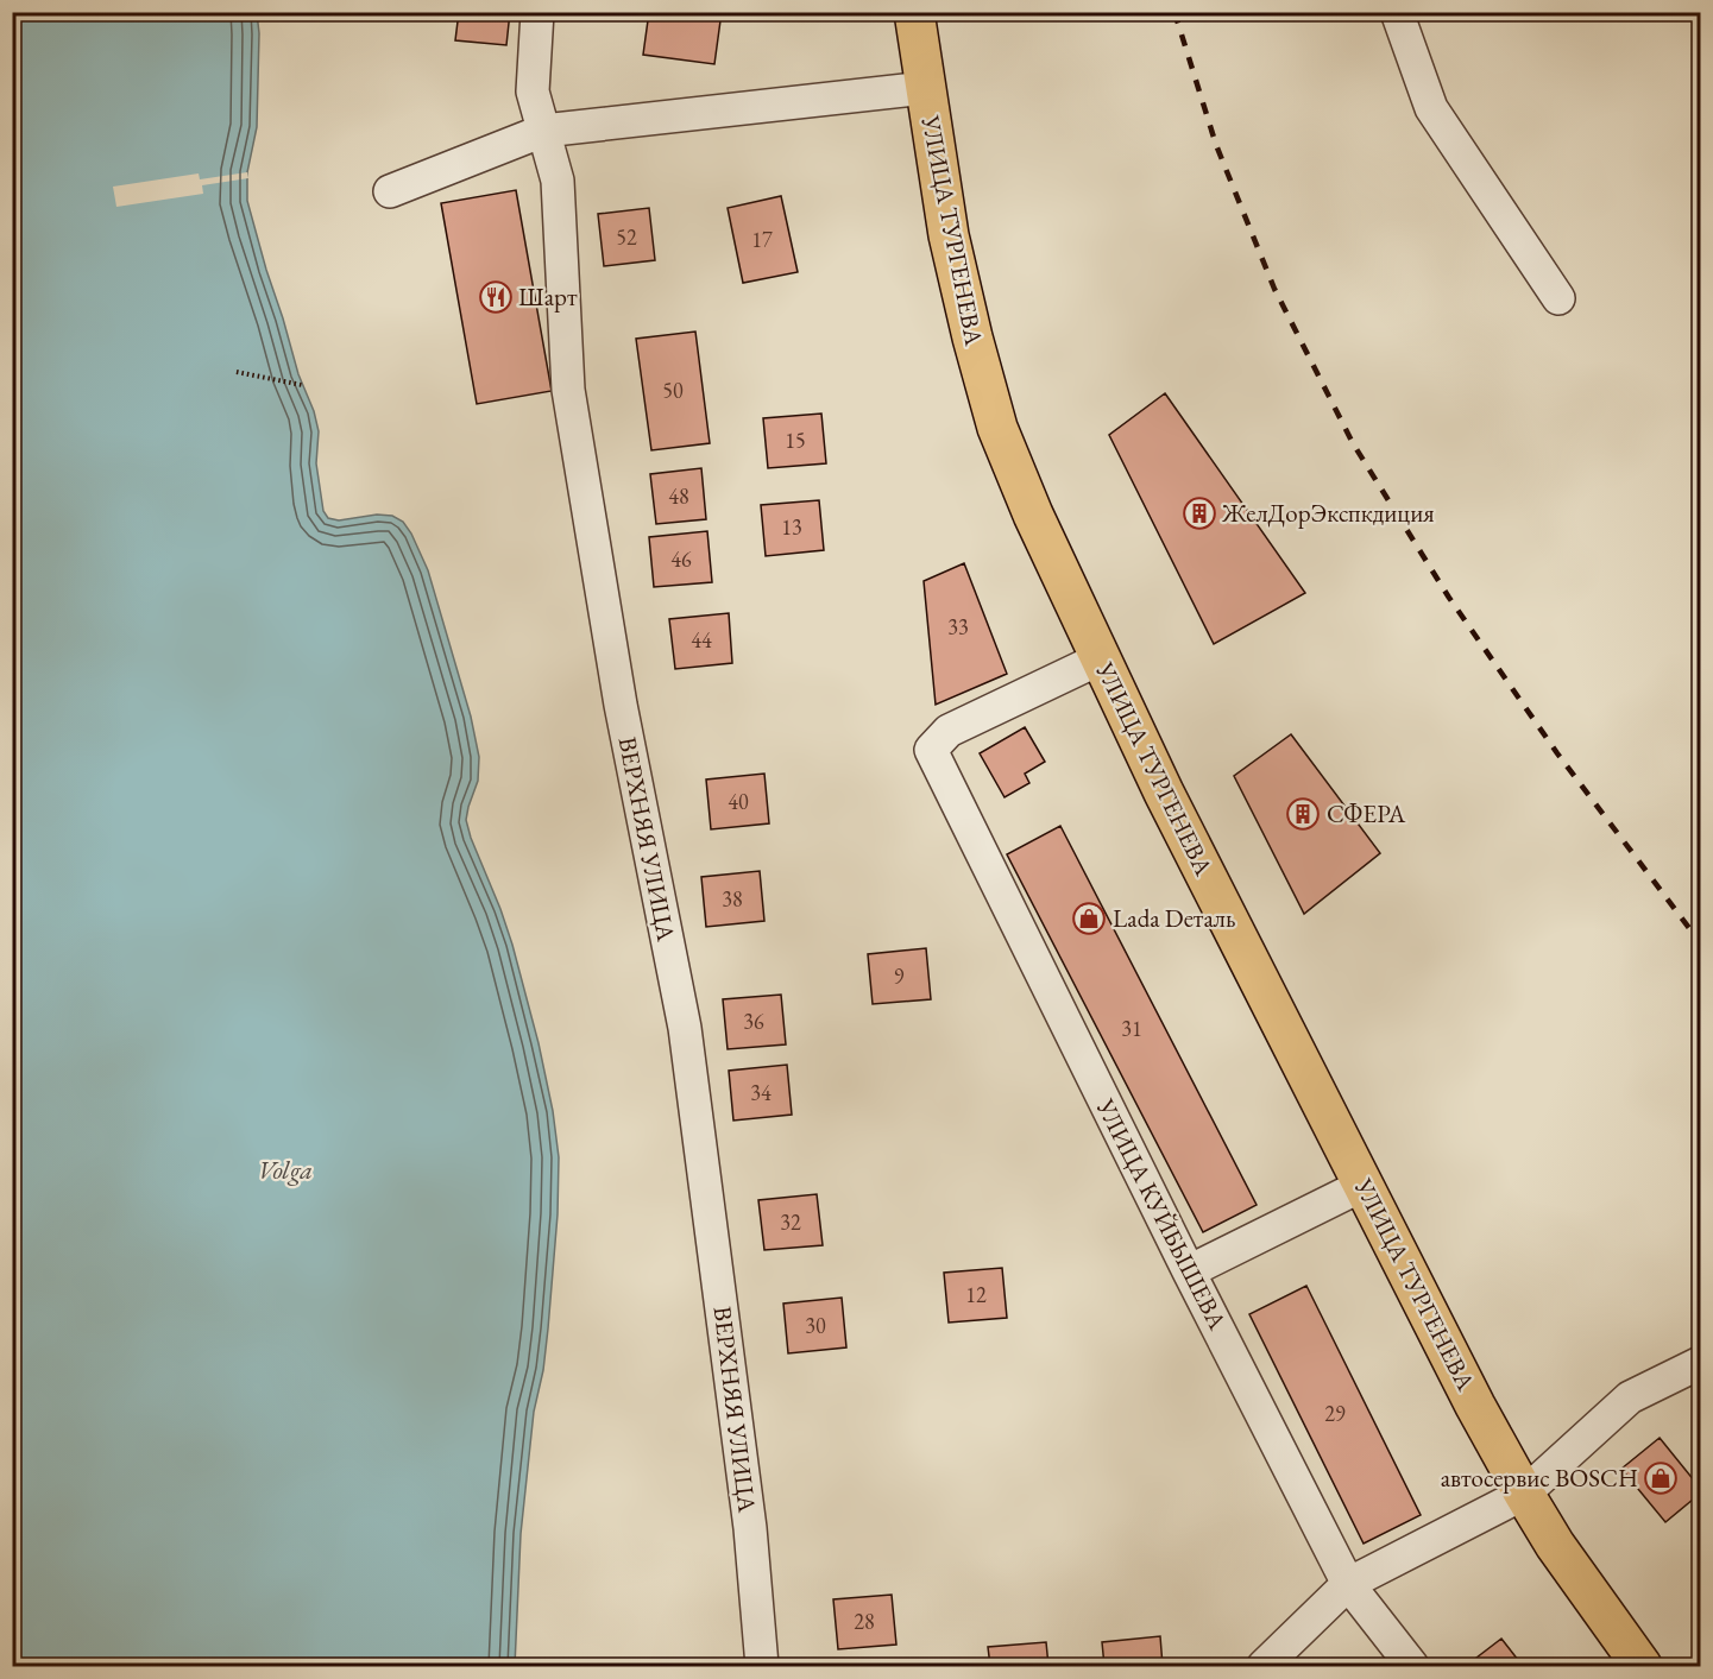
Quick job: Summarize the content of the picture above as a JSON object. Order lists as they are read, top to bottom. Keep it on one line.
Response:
{"streets":{"main road":["УЛИЦА ТУРГЕНЕВА"],"street":["ВЕРХНЯЯ УЛИЦА","УЛИЦА КУЙБЫШЕВА"]},"crossings":[["УЛИЦА ТУРГЕНЕВА","УЛИЦА КУЙБЫШЕВА"]],"water":["Volga"],"places":{"restaurant":["Шарт"],"building":["ЖелДорЭкспкдиция","СФЕРА"],"shop":["Lada Dеталь","автосервис BOSCH"]},"house_numbers":["52","17","50","15","48","13","46","33","44","40","38","9","36","31","34","32","12","30","29","28"]}
